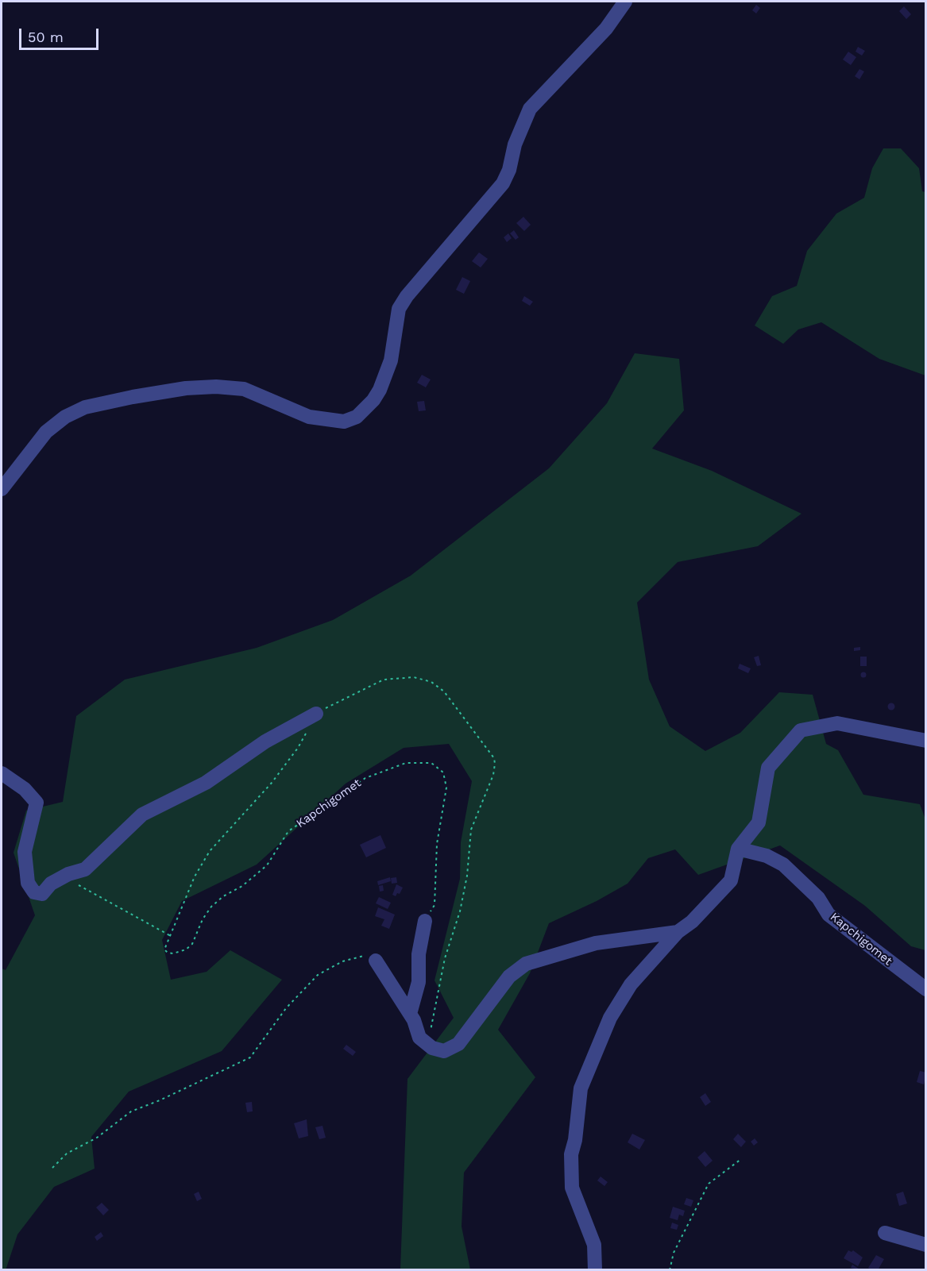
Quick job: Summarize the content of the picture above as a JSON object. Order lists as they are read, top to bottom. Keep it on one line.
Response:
{"streets":{"street":["Kapchigomet"]},"scale_bar":"50 m"}
